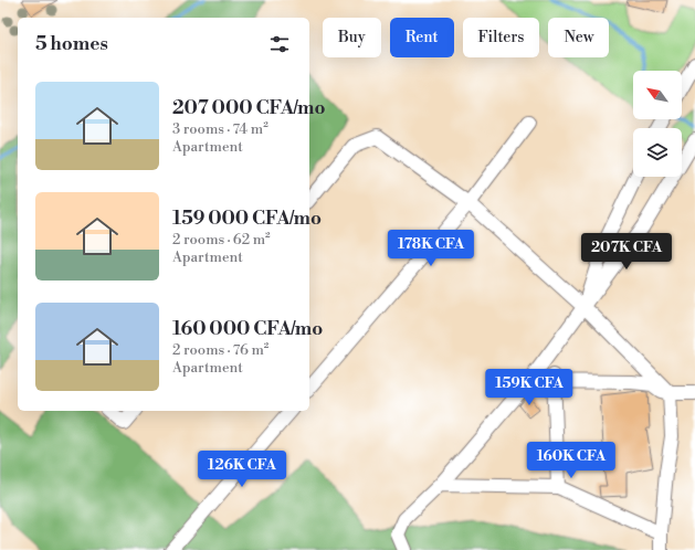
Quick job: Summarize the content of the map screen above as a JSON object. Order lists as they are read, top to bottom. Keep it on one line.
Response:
{"north":"top left","page":{"chip":["Buy","Rent","Filters","New"],"heading":"5 homes","list":[{"name":"207 000 CFA/mo","note":"3 rooms · 74 m² · Apartment"},{"name":"159 000 CFA/mo","note":"2 rooms · 62 m² · Apartment"},{"name":"160 000 CFA/mo","note":"2 rooms · 76 m² · Apartment"}],"price":["178K CFA","207K CFA","159K CFA","160K CFA","126K CFA"]}}
